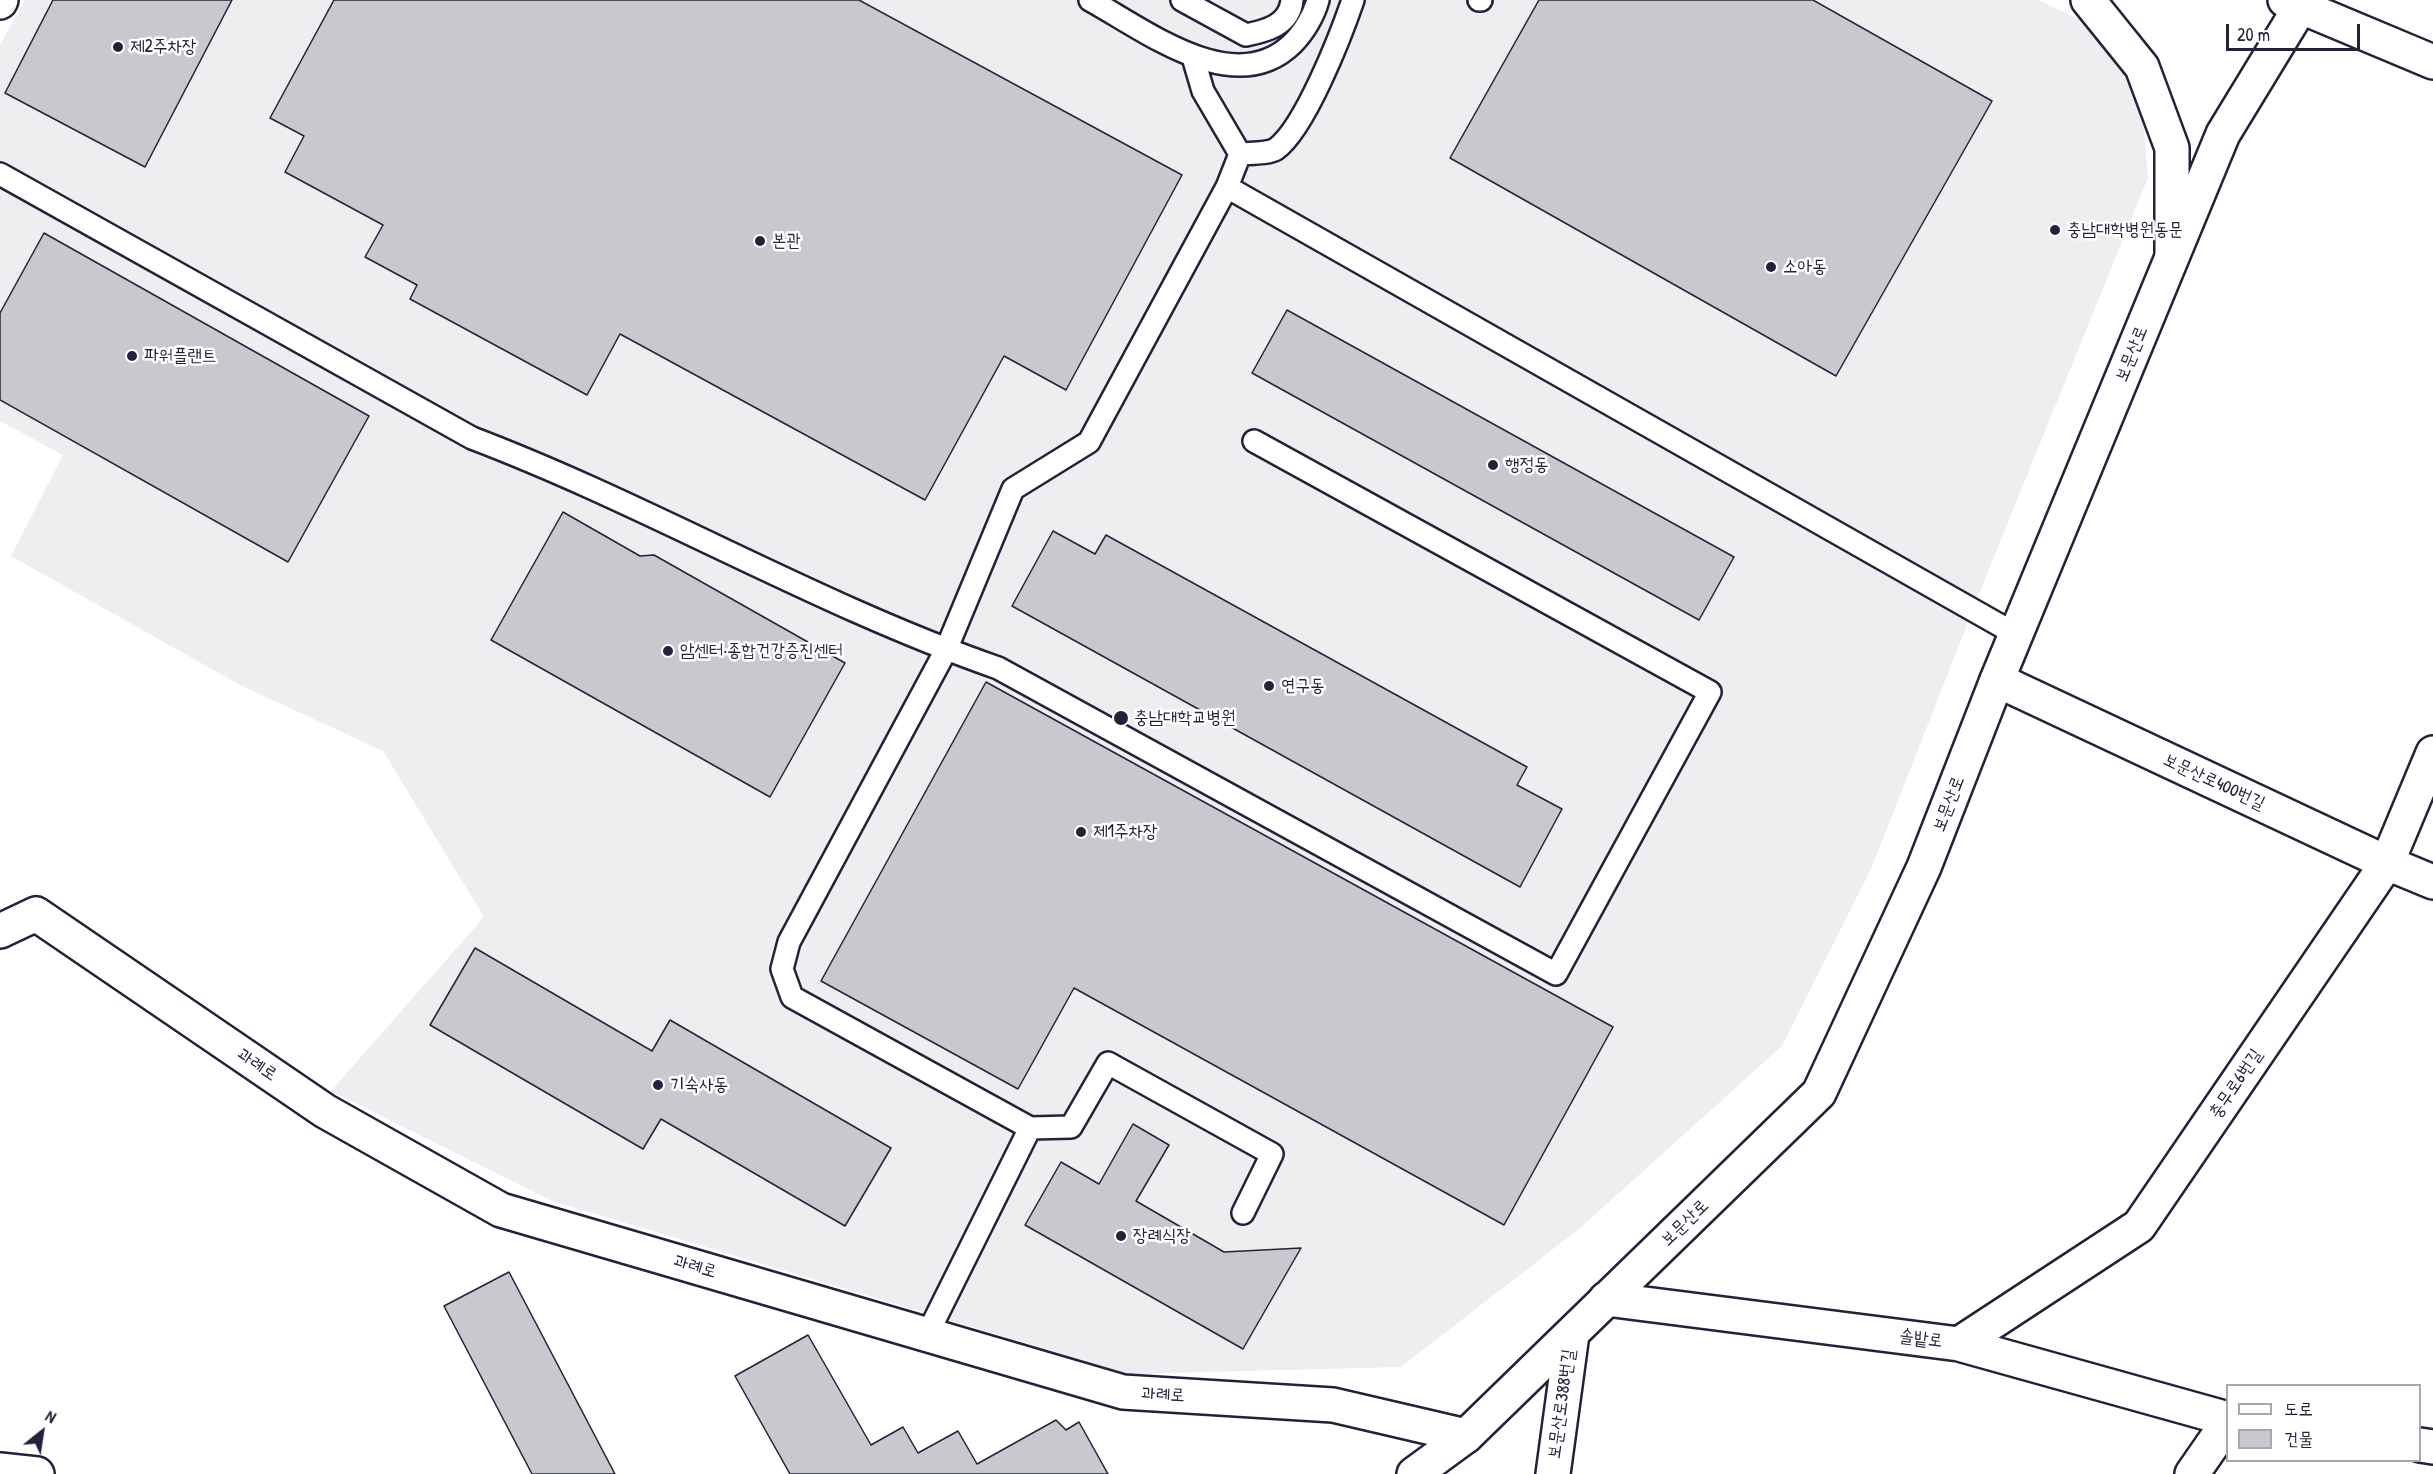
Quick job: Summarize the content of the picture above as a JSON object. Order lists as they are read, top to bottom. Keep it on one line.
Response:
{"streets":{"street":["보문산로","보문산로400번길","과례로","충무로6번길","솔밭로","보문산로388번길"]},"crossings":[["보문산로","보문산로400번길"],["보문산로","과례로"],["보문산로","솔밭로"],["보문산로","보문산로388번길"],["보문산로400번길","충무로6번길"],["충무로6번길","솔밭로"]],"places":["제2주차장","충남대학병원동문","본관","소아동","파워플랜트","행정동","암센터·종합건강증진센터","연구동","충남대학교병원","제1주차장","기숙사동","장례식장"],"legend":["도로","건물"],"scale_bar":"20 m","north":"top right"}
